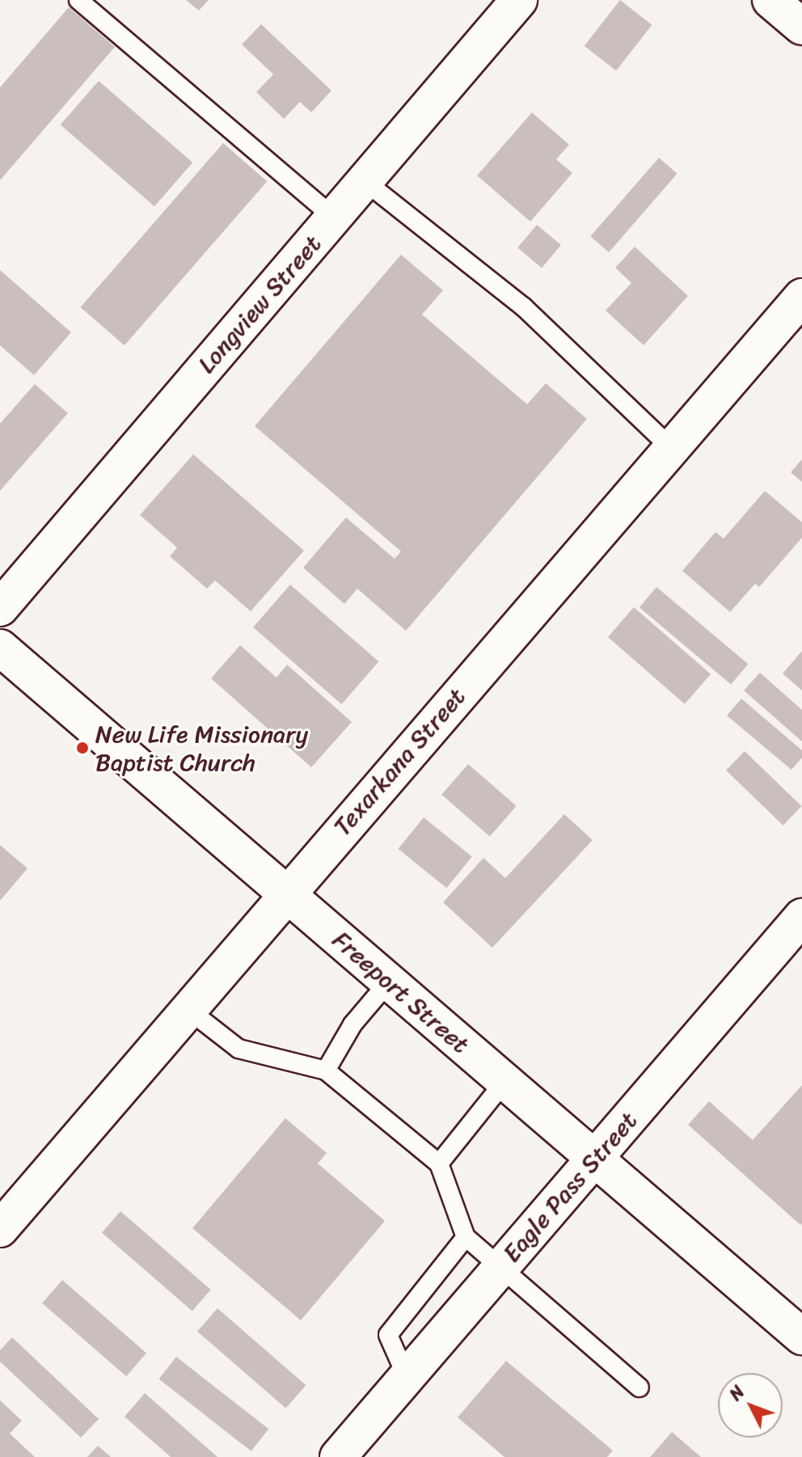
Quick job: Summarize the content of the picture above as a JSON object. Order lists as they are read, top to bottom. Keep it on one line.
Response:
{"streets":{"street":["Longview Street","Texarkana Street","Freeport Street","Eagle Pass Street"]},"crossings":[["Texarkana Street","Freeport Street"],["Freeport Street","Eagle Pass Street"]],"places":["New Life Missionary Baptist Church"],"north":"top left"}
